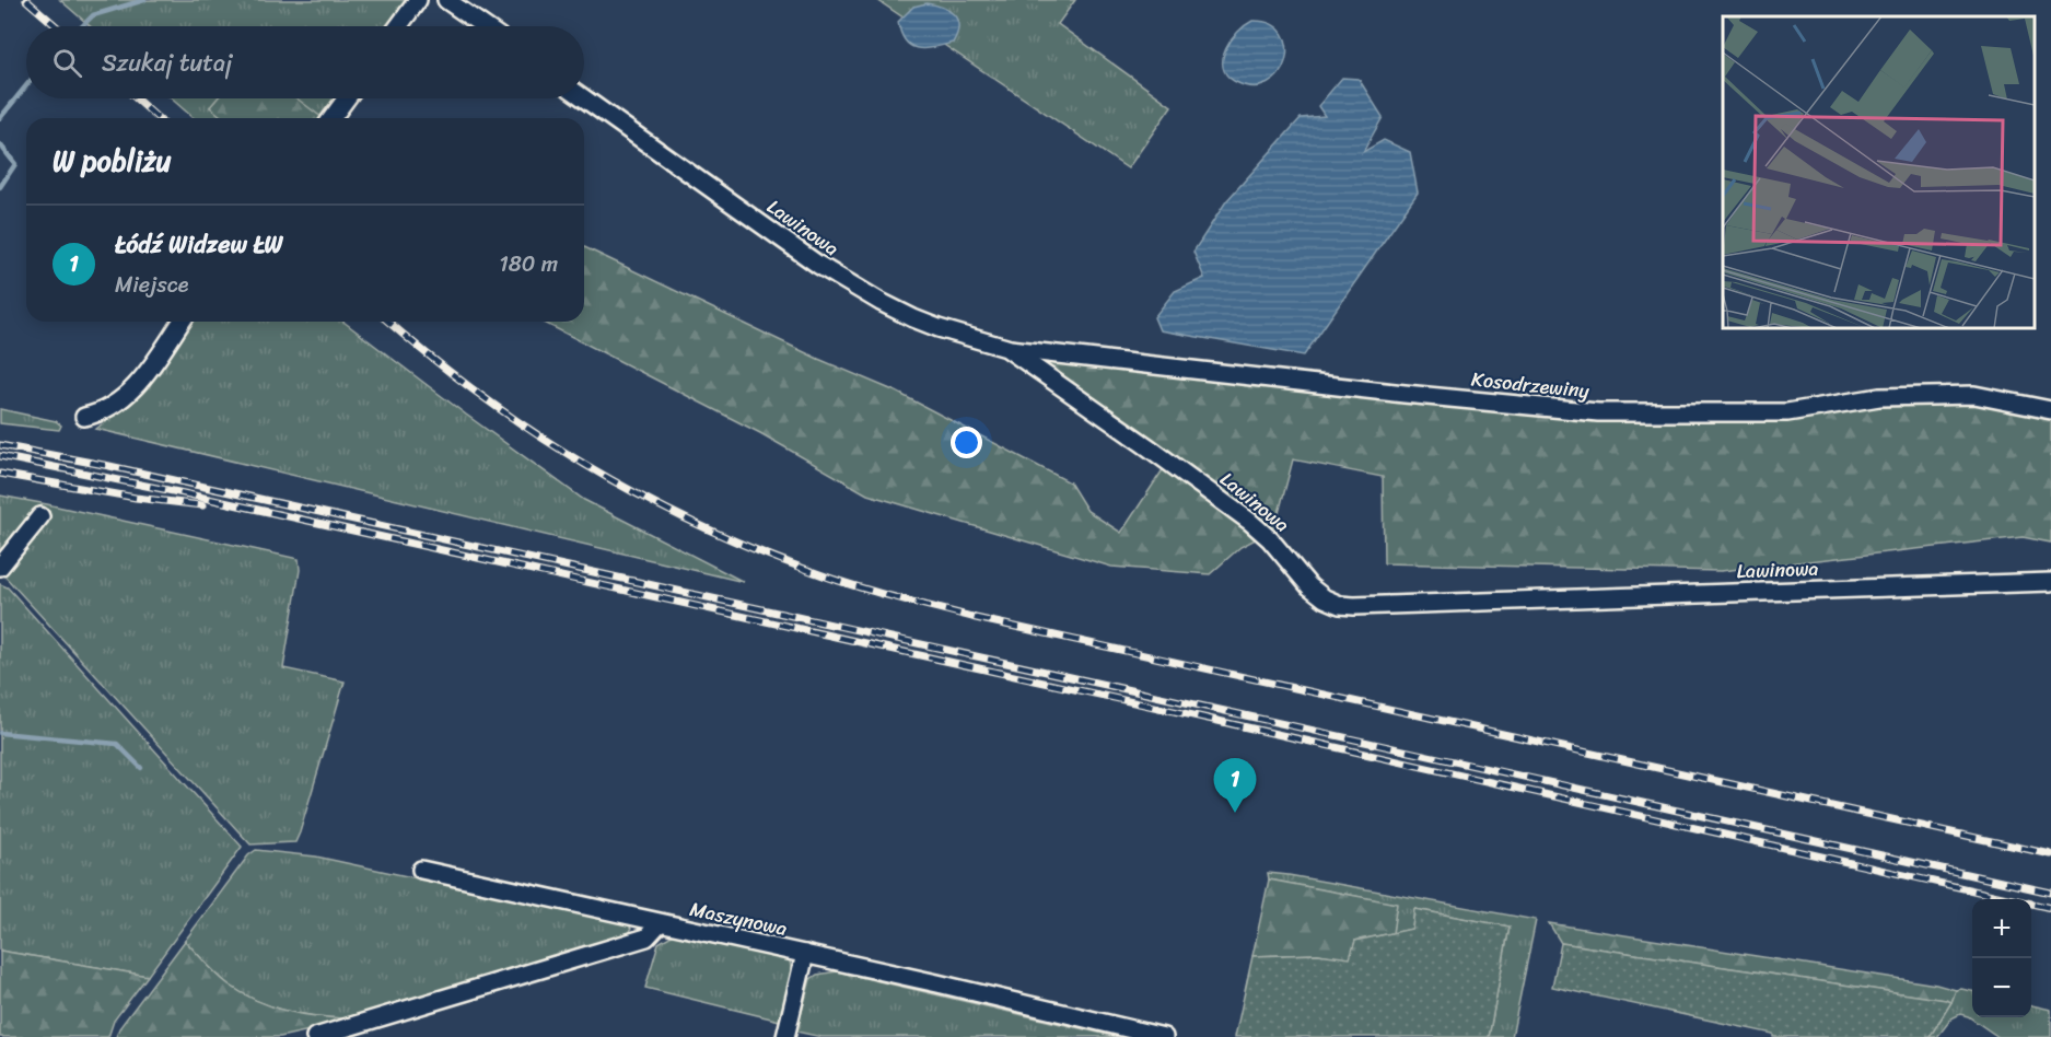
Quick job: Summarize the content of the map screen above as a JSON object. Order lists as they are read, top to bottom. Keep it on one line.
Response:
{"streets":{"street":["Lawinowa","Kosodrzewiny","Maszynowa"]},"crossings":[["Lawinowa","Kosodrzewiny"]],"page":{"search":"Szukaj tutaj","heading":"W pobliżu","list":[{"mark":"1","name":"Łódź Widzew ŁW","note":"Miejsce","value":"180 m"}],"pins":"1","map_buttons":["+","−"]}}
